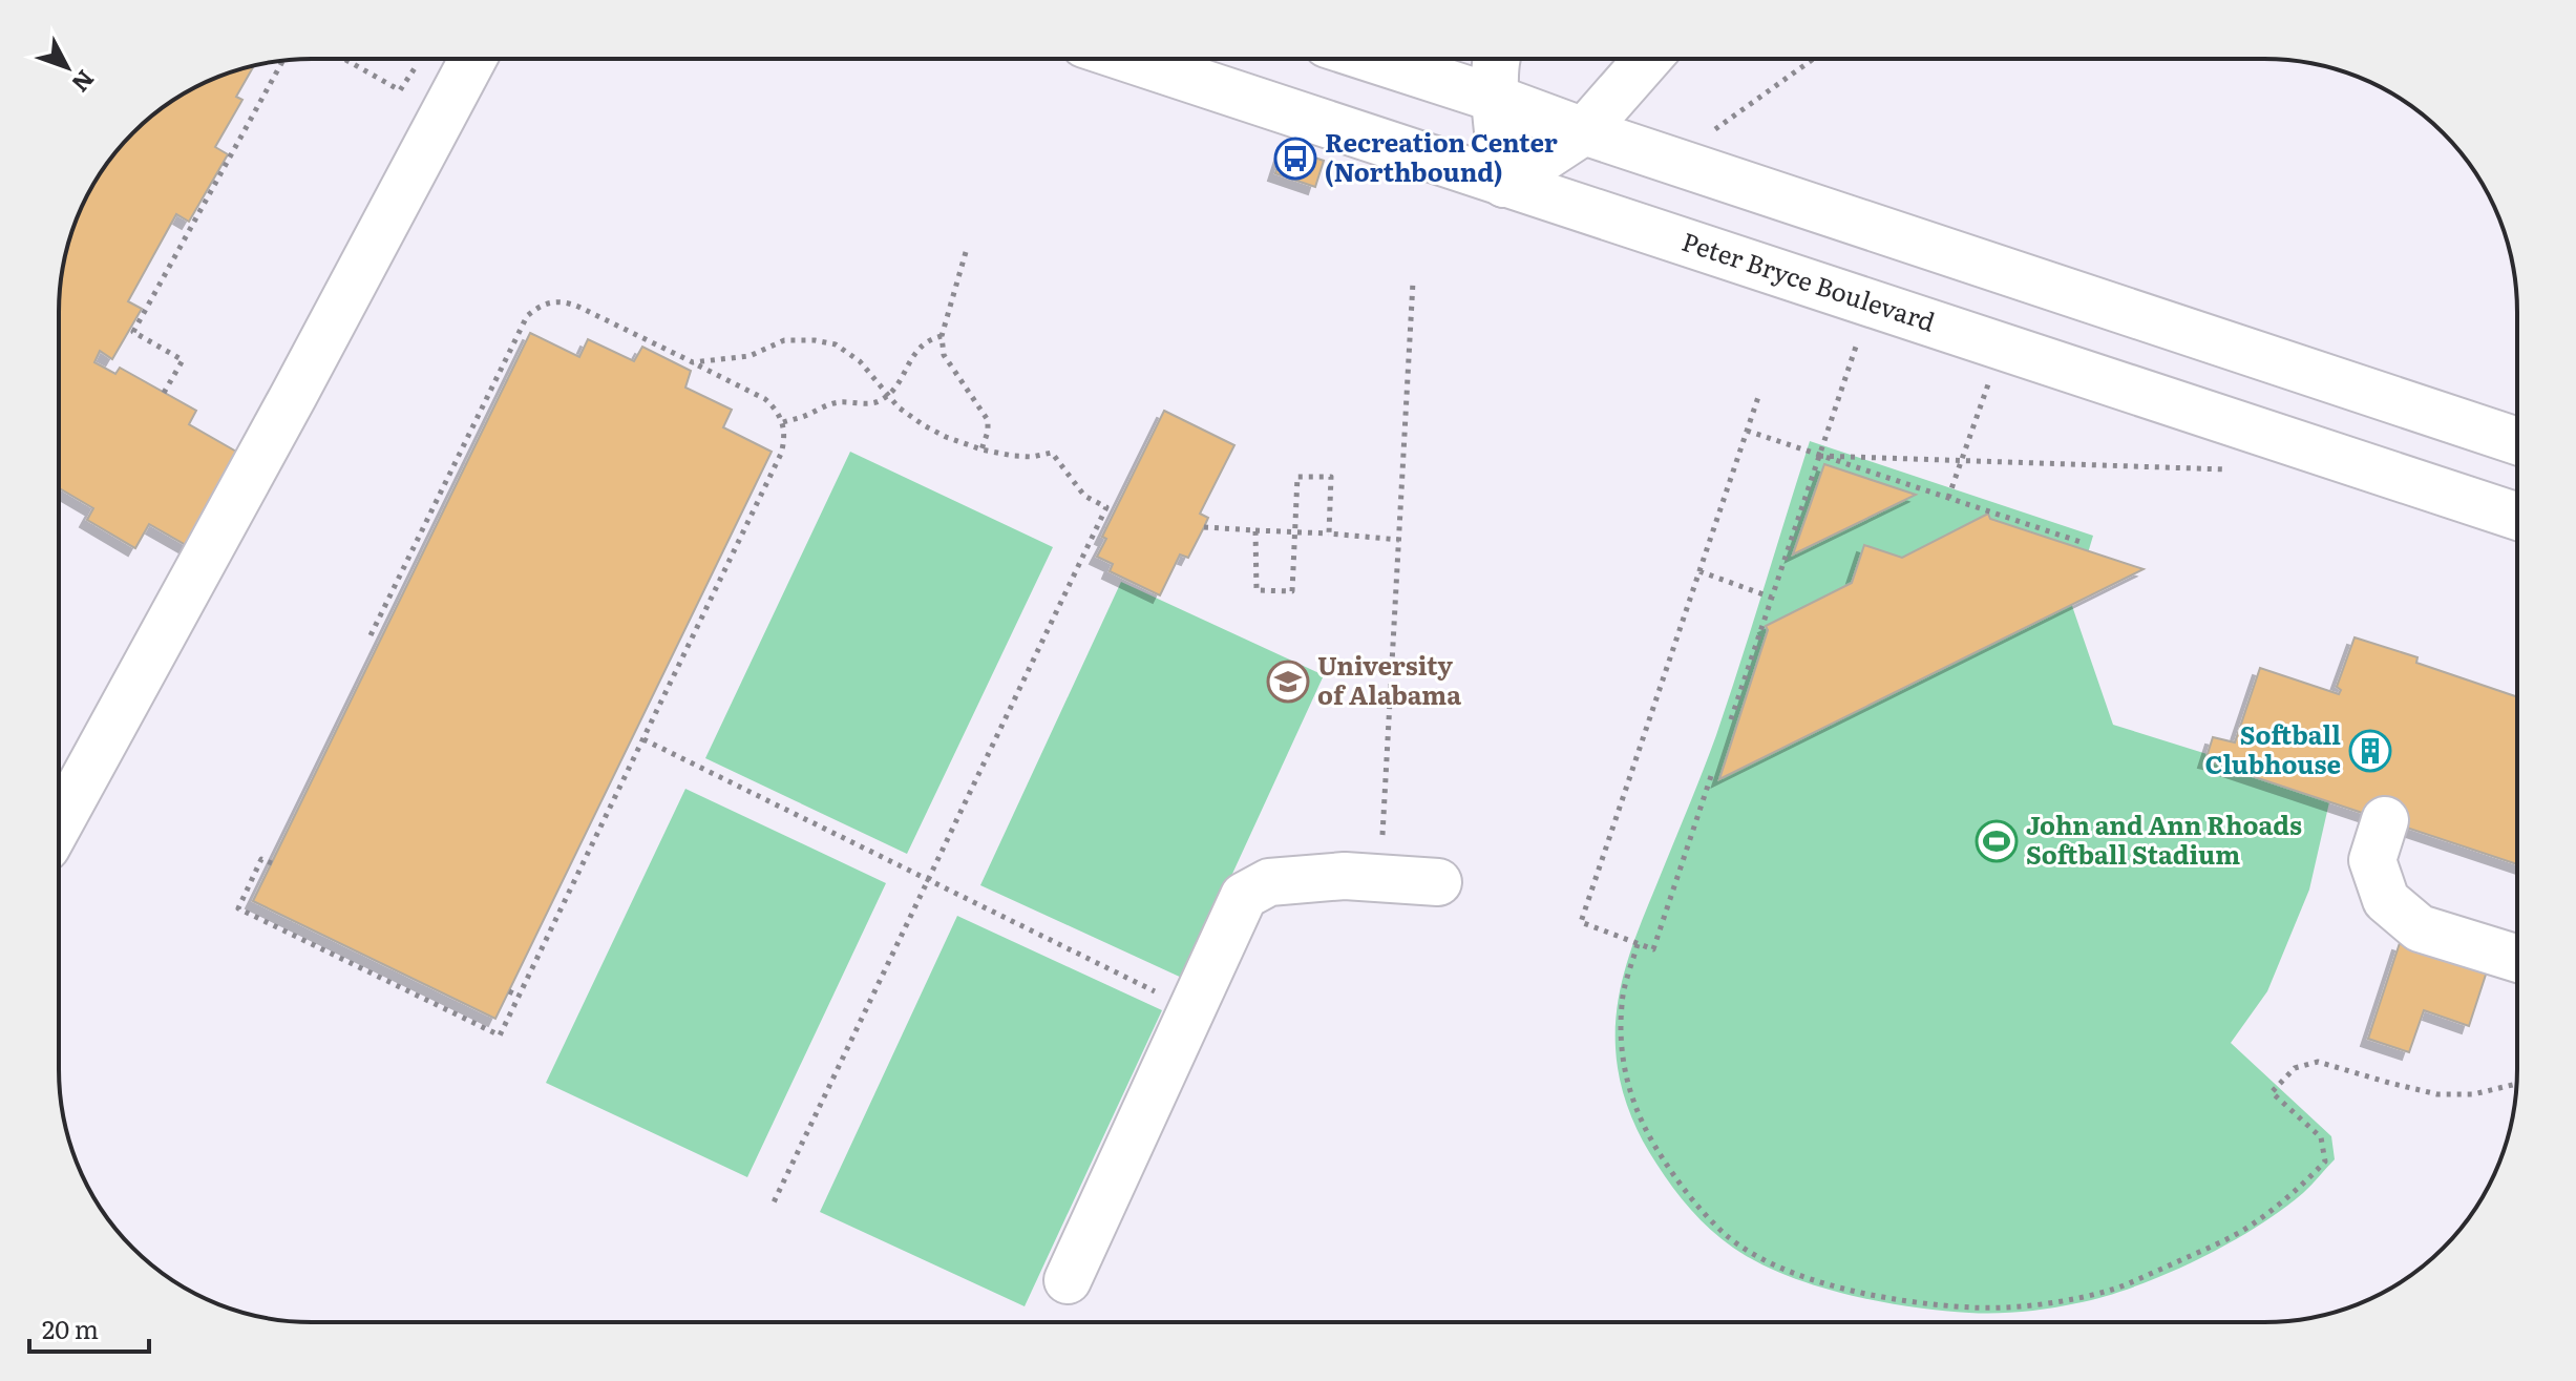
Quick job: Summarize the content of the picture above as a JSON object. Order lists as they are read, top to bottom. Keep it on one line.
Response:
{"streets":{"street":["Peter Bryce Boulevard"]},"places":{"bus stop":["Recreation Center (Northbound)"],"school or university":["University of Alabama"],"building":["Softball Clubhouse"],"sports":["John and Ann Rhoads Softball Stadium"]},"scale_bar":"20 m","north":"bottom right"}
